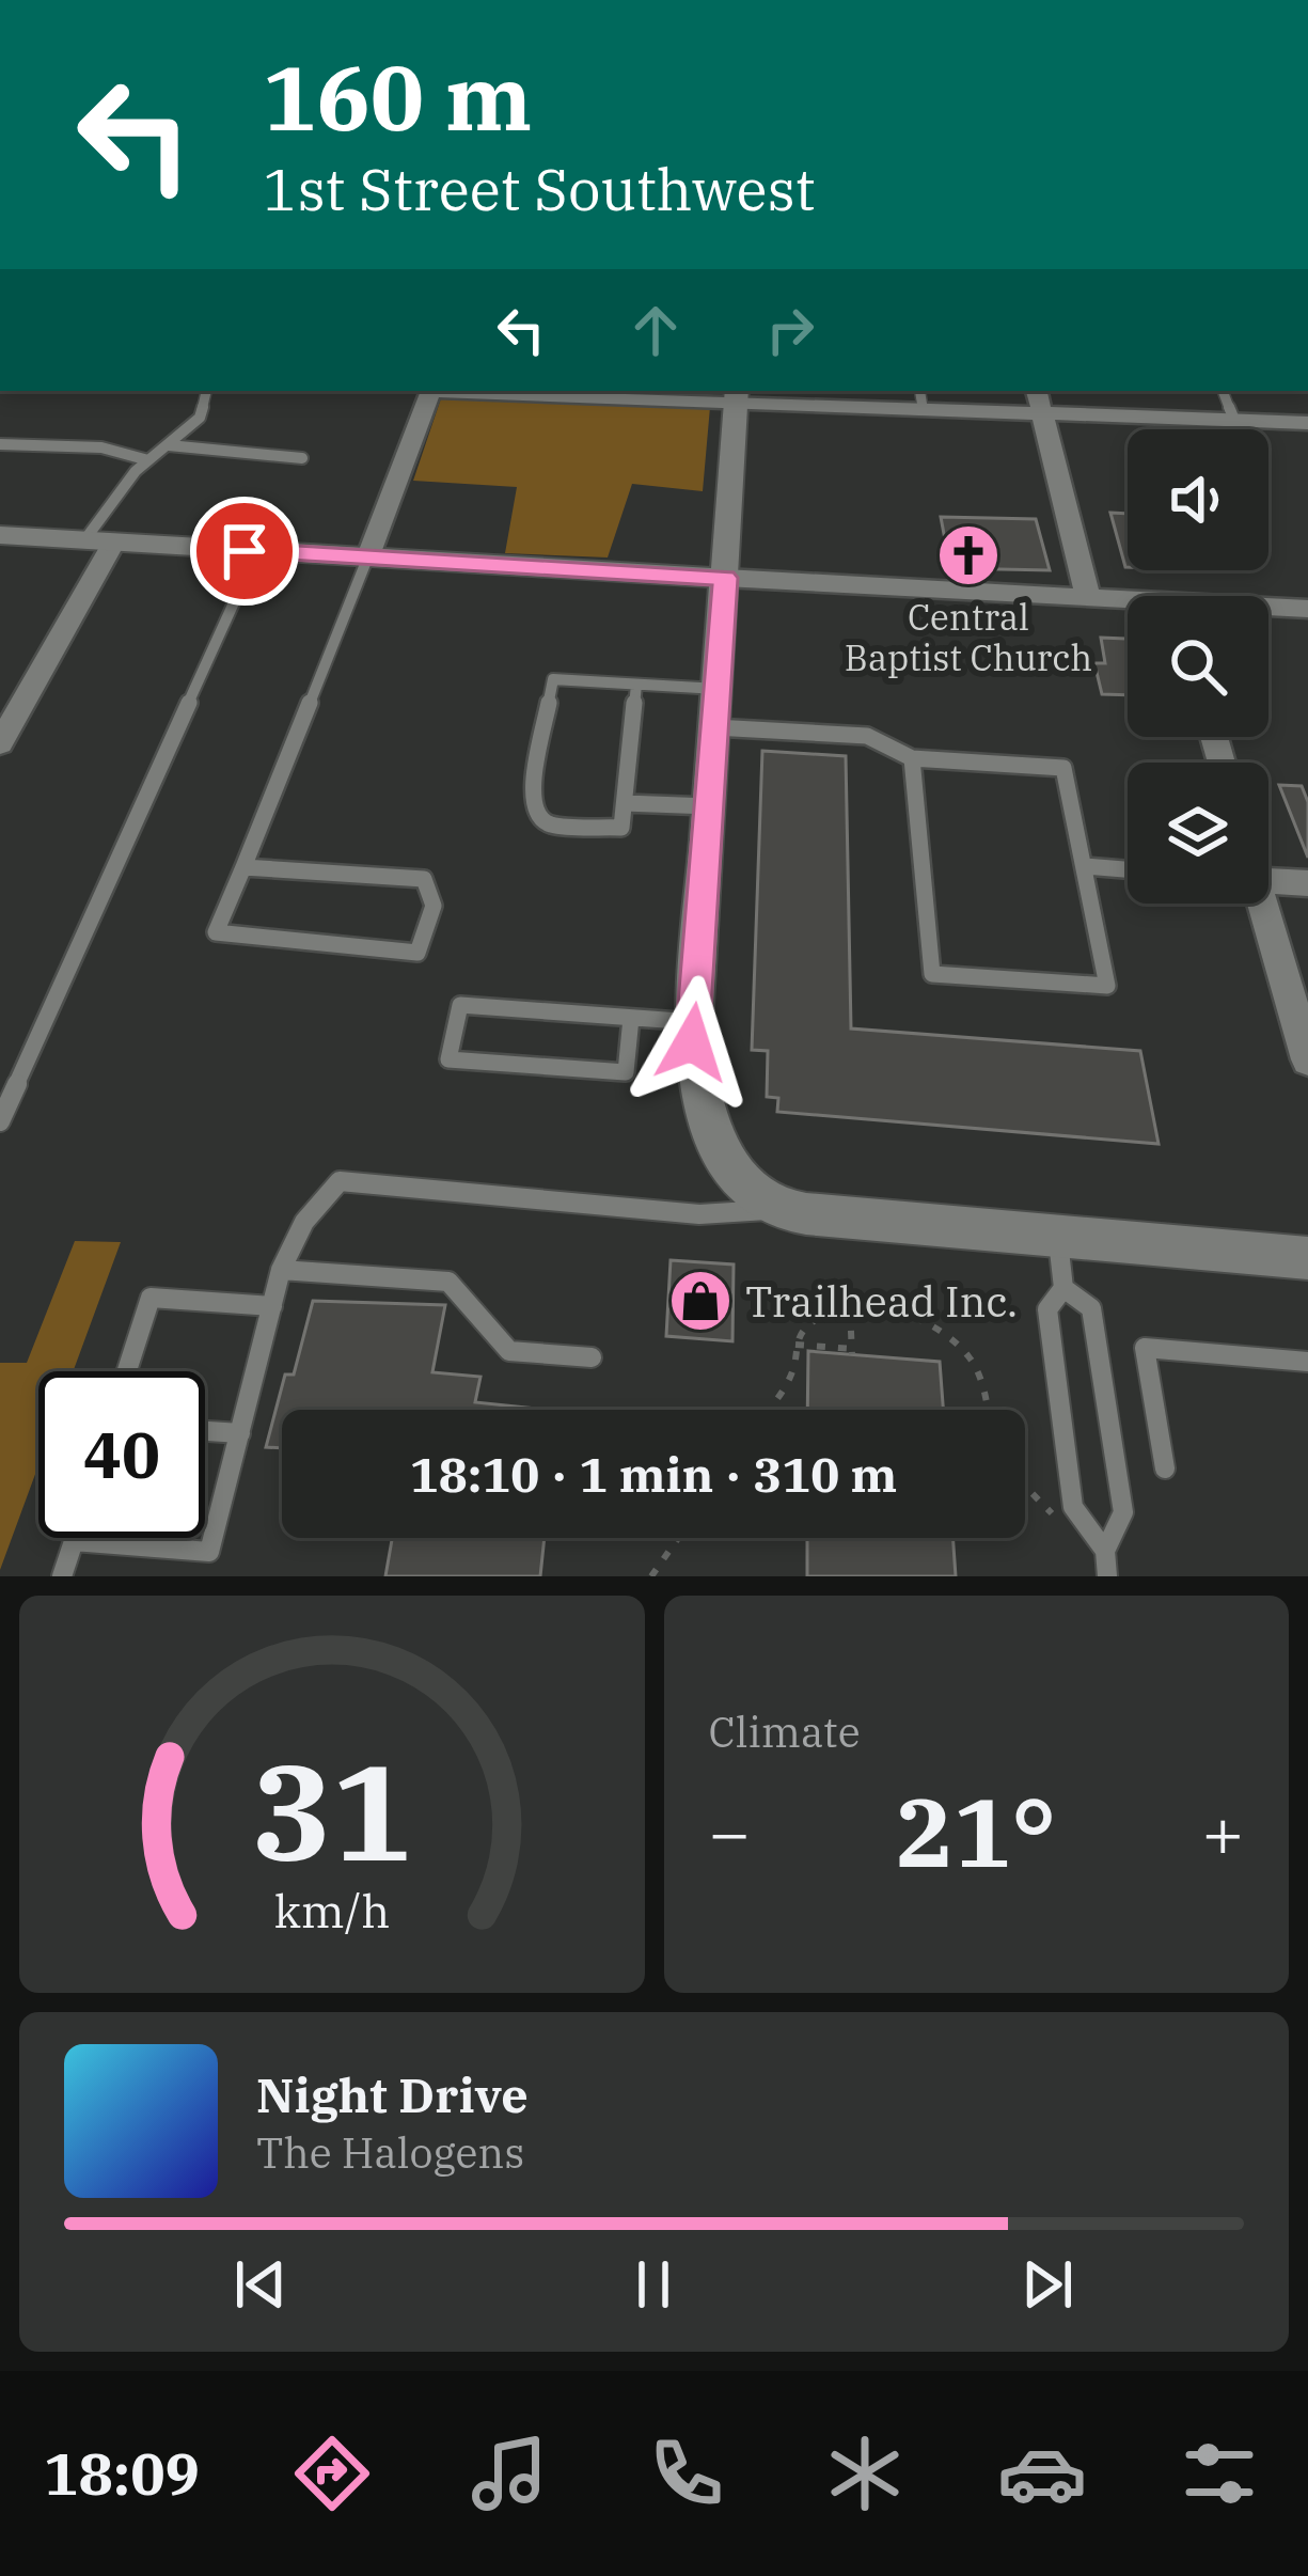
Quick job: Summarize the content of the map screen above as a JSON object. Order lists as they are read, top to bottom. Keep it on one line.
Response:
{"places":{"church":["Central Baptist Church"],"shop":["Trailhead Inc."]},"page":{"turn":["160 m","1st Street Southwest"],"limit":"40","trip":"18:10 · 1 min · 310 m","tile":"Climate","heat":["−","21°","+"],"song":["Night Drive","The Halogens"],"tabs":"18:09","gauge":["31","km/h"]}}
